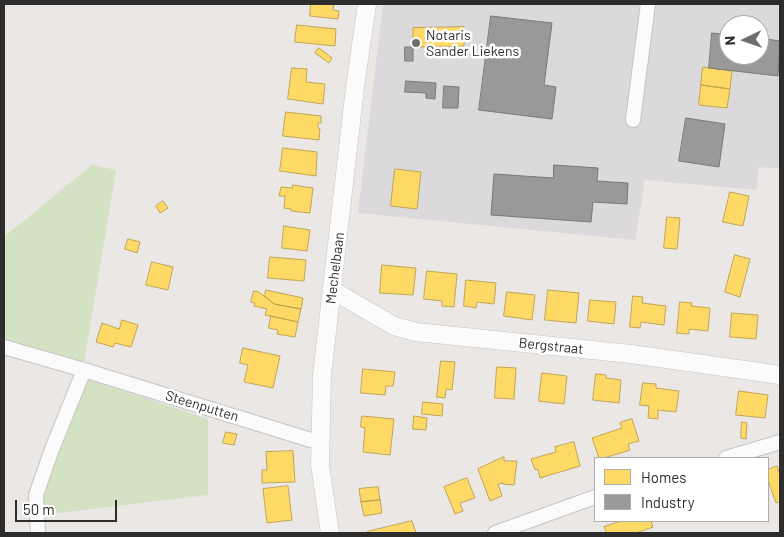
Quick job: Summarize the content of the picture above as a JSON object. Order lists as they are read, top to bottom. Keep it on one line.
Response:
{"streets":{"street":["Mechelbaan","Bergstraat","Steenputten"]},"crossings":[["Mechelbaan","Bergstraat"],["Mechelbaan","Steenputten"]],"places":["Notaris Sander Liekens"],"legend":["Homes","Industry"],"scale_bar":"50 m","north":"left"}
